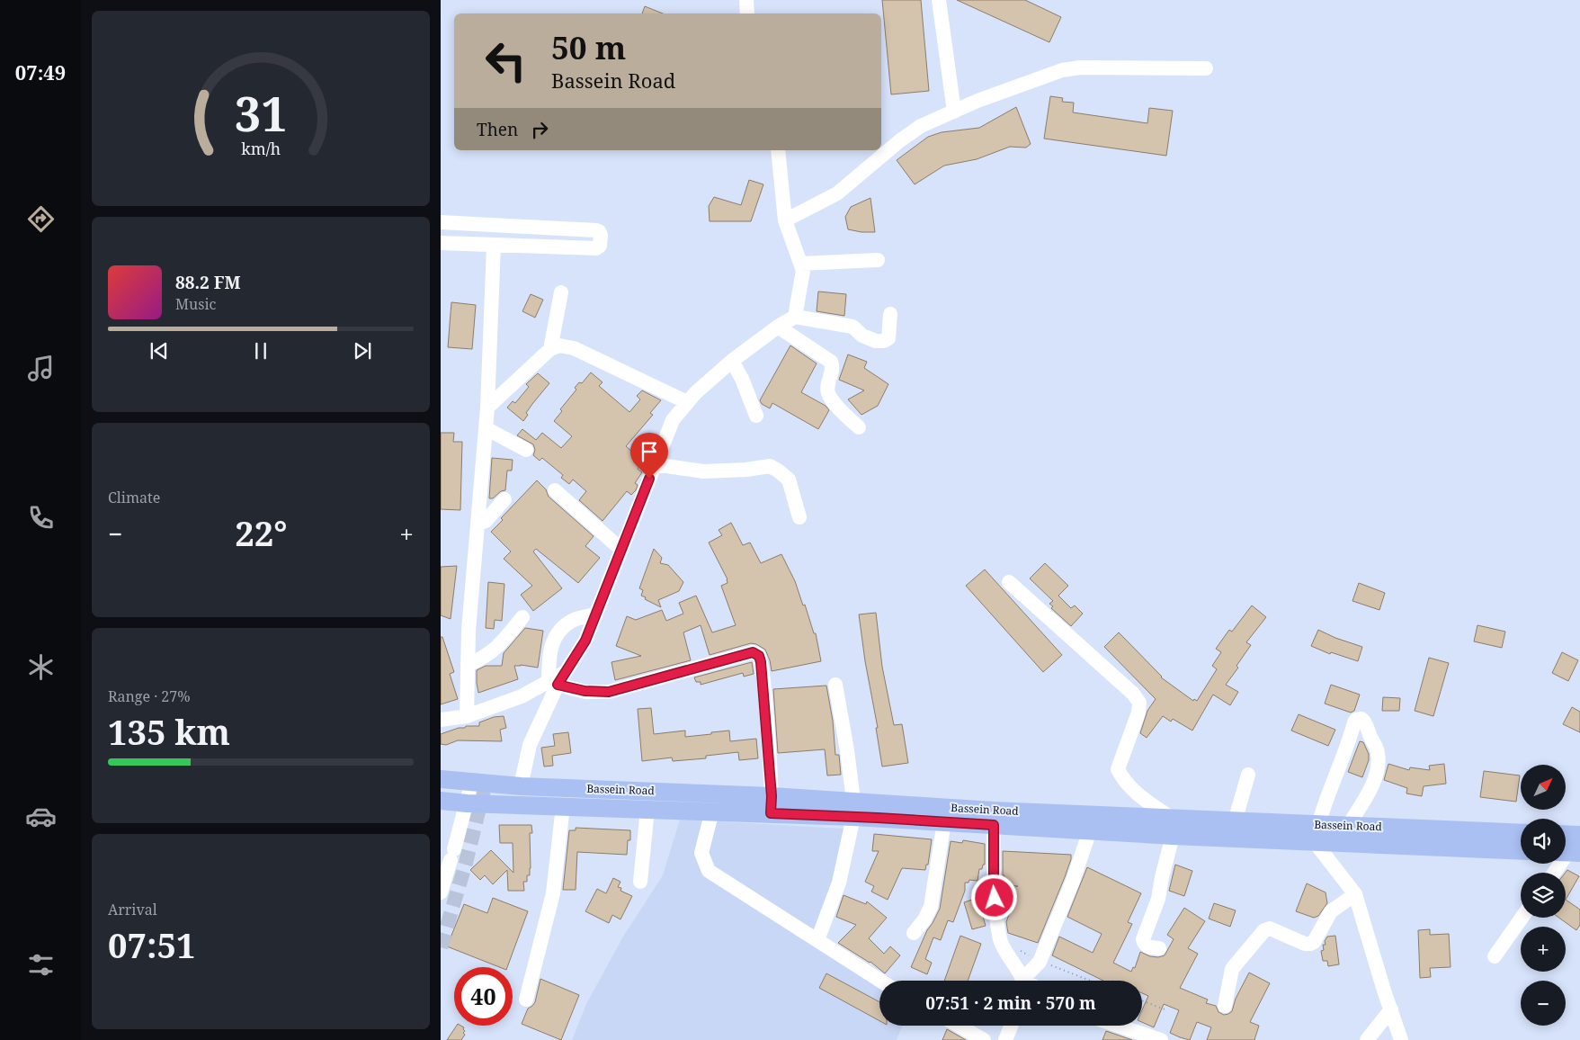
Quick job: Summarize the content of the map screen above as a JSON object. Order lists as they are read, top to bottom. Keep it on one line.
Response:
{"streets":{"main road":["Bassein Road"]},"north":"top right","page":{"tabs":"07:49","turn":["50 m","Bassein Road"],"then":"Then","song":["88.2 FM","Music"],"tile":["Climate",["Range · 27%","135 km"],["Arrival","07:51"]],"heat":["−","22°","+"],"map_buttons":["+","−"],"limit":"40","trip":"07:51 · 2 min · 570 m","gauge":["31","km/h"]}}
